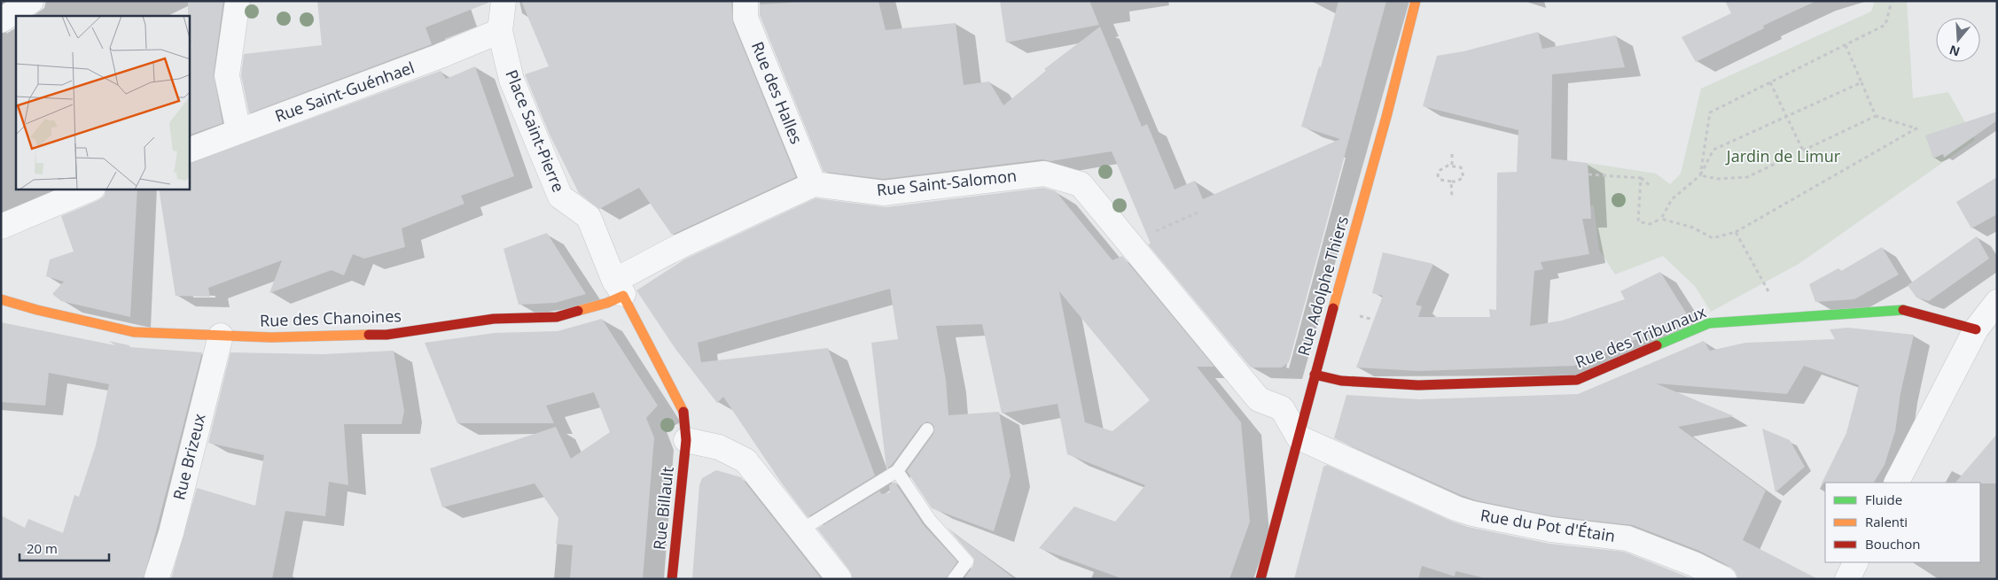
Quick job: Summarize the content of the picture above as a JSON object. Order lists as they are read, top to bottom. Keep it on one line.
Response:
{"streets":{"street":["Rue Saint-Guénhael","Rue des Halles","Place Saint-Pierre","Rue Saint-Salomon","Rue Adolphe Thiers","Rue des Chanoines","Rue des Tribunaux","Rue Brizeux","Rue Billault","Rue du Pot d'Étain"]},"crossings":[["Rue Saint-Guénhael","Place Saint-Pierre"],["Rue des Halles","Rue Saint-Salomon"],["Place Saint-Pierre","Rue des Chanoines"],["Place Saint-Pierre","Rue Billault"],["Rue Adolphe Thiers","Rue des Tribunaux"],["Rue Adolphe Thiers","Rue du Pot d'Étain"],["Rue des Chanoines","Rue Brizeux"],["Rue des Chanoines","Rue Billault"]],"parks":["Jardin de Limur"],"legend":["Fluide","Ralenti","Bouchon"],"scale_bar":"20 m","north":"bottom"}
